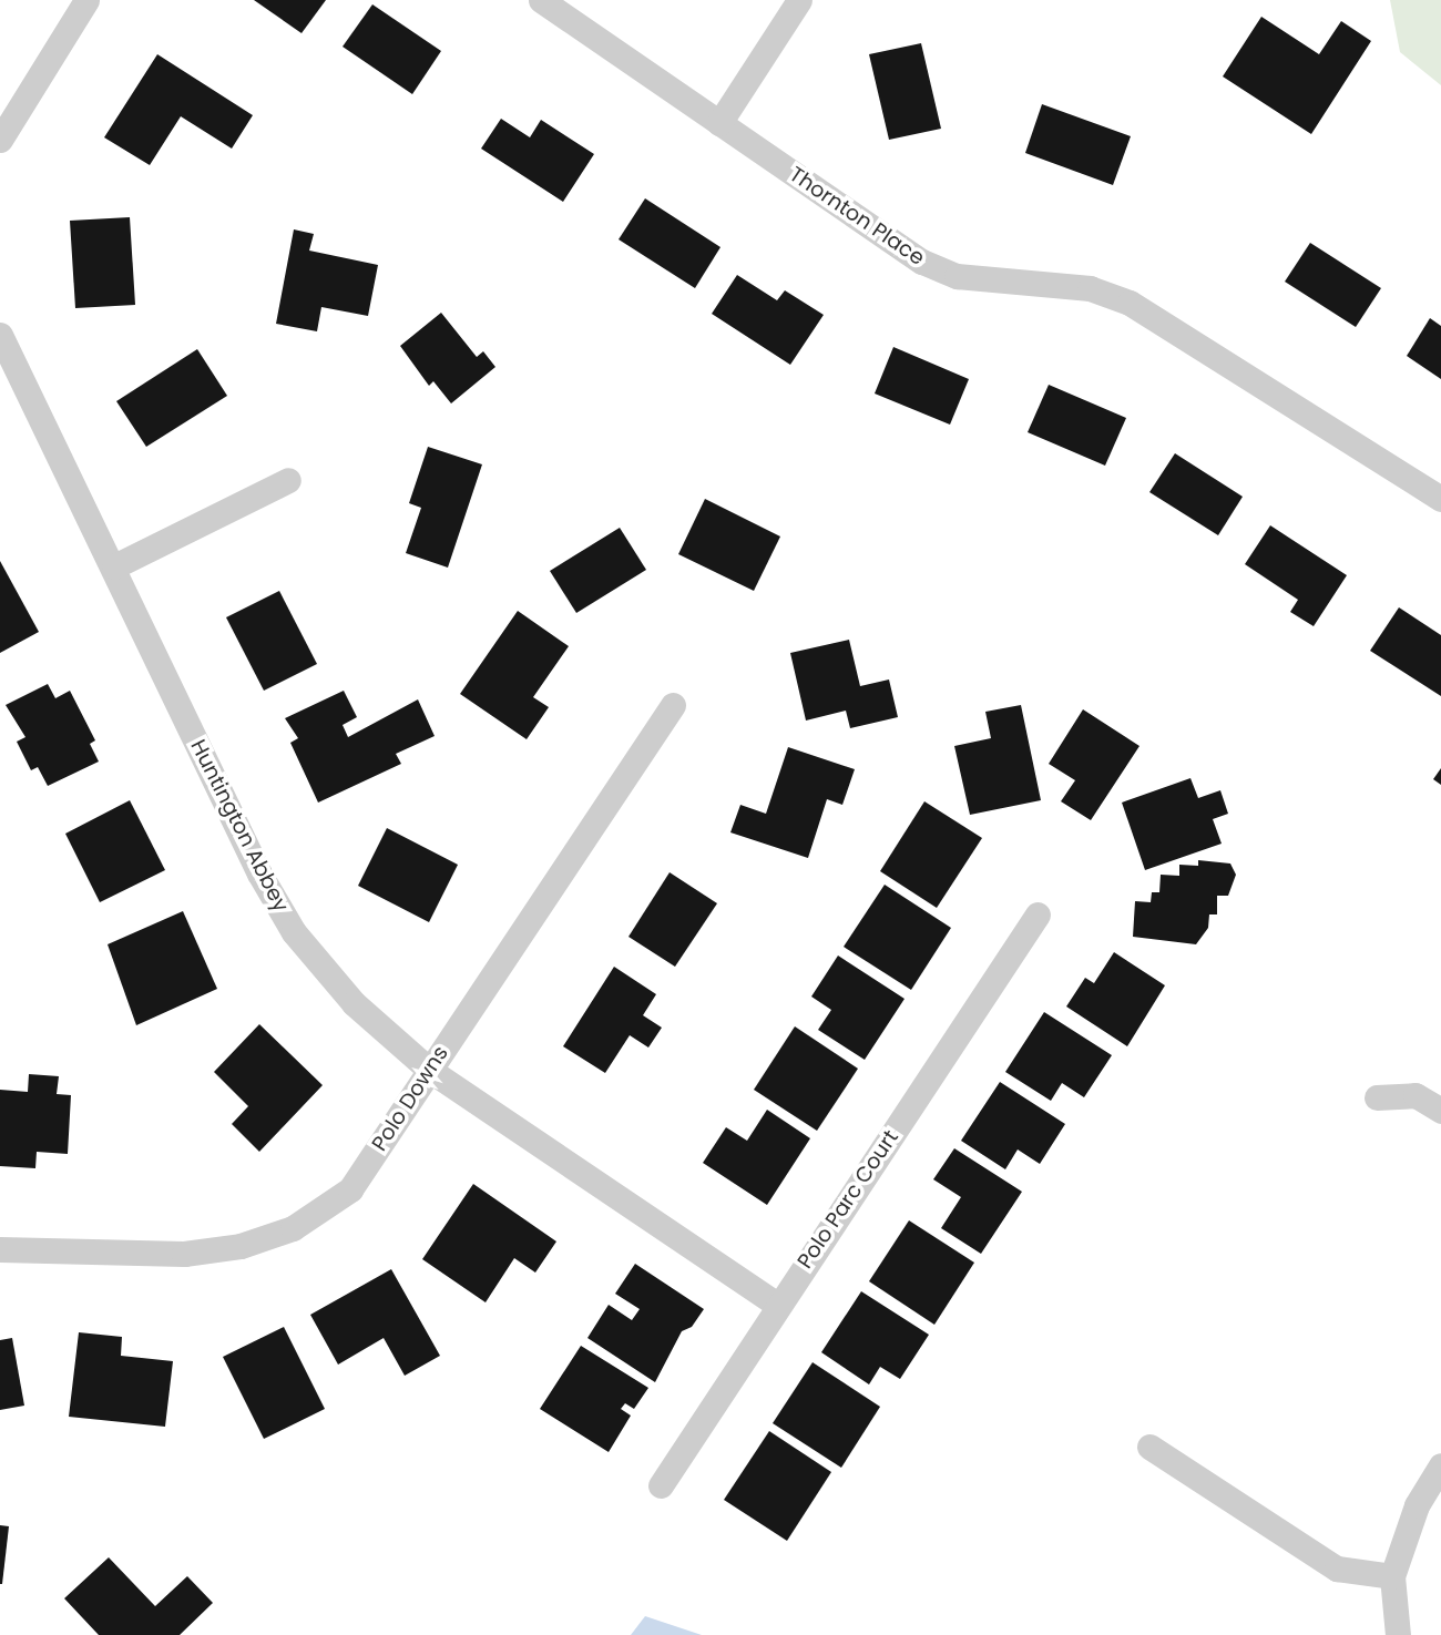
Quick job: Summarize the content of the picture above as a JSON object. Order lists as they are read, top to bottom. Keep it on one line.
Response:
{"streets":{"street":["Thornton Place","Huntington Abbey","Polo Downs","Polo Parc Court"]},"crossings":[["Huntington Abbey","Polo Downs"],["Huntington Abbey","Polo Parc Court"]]}
